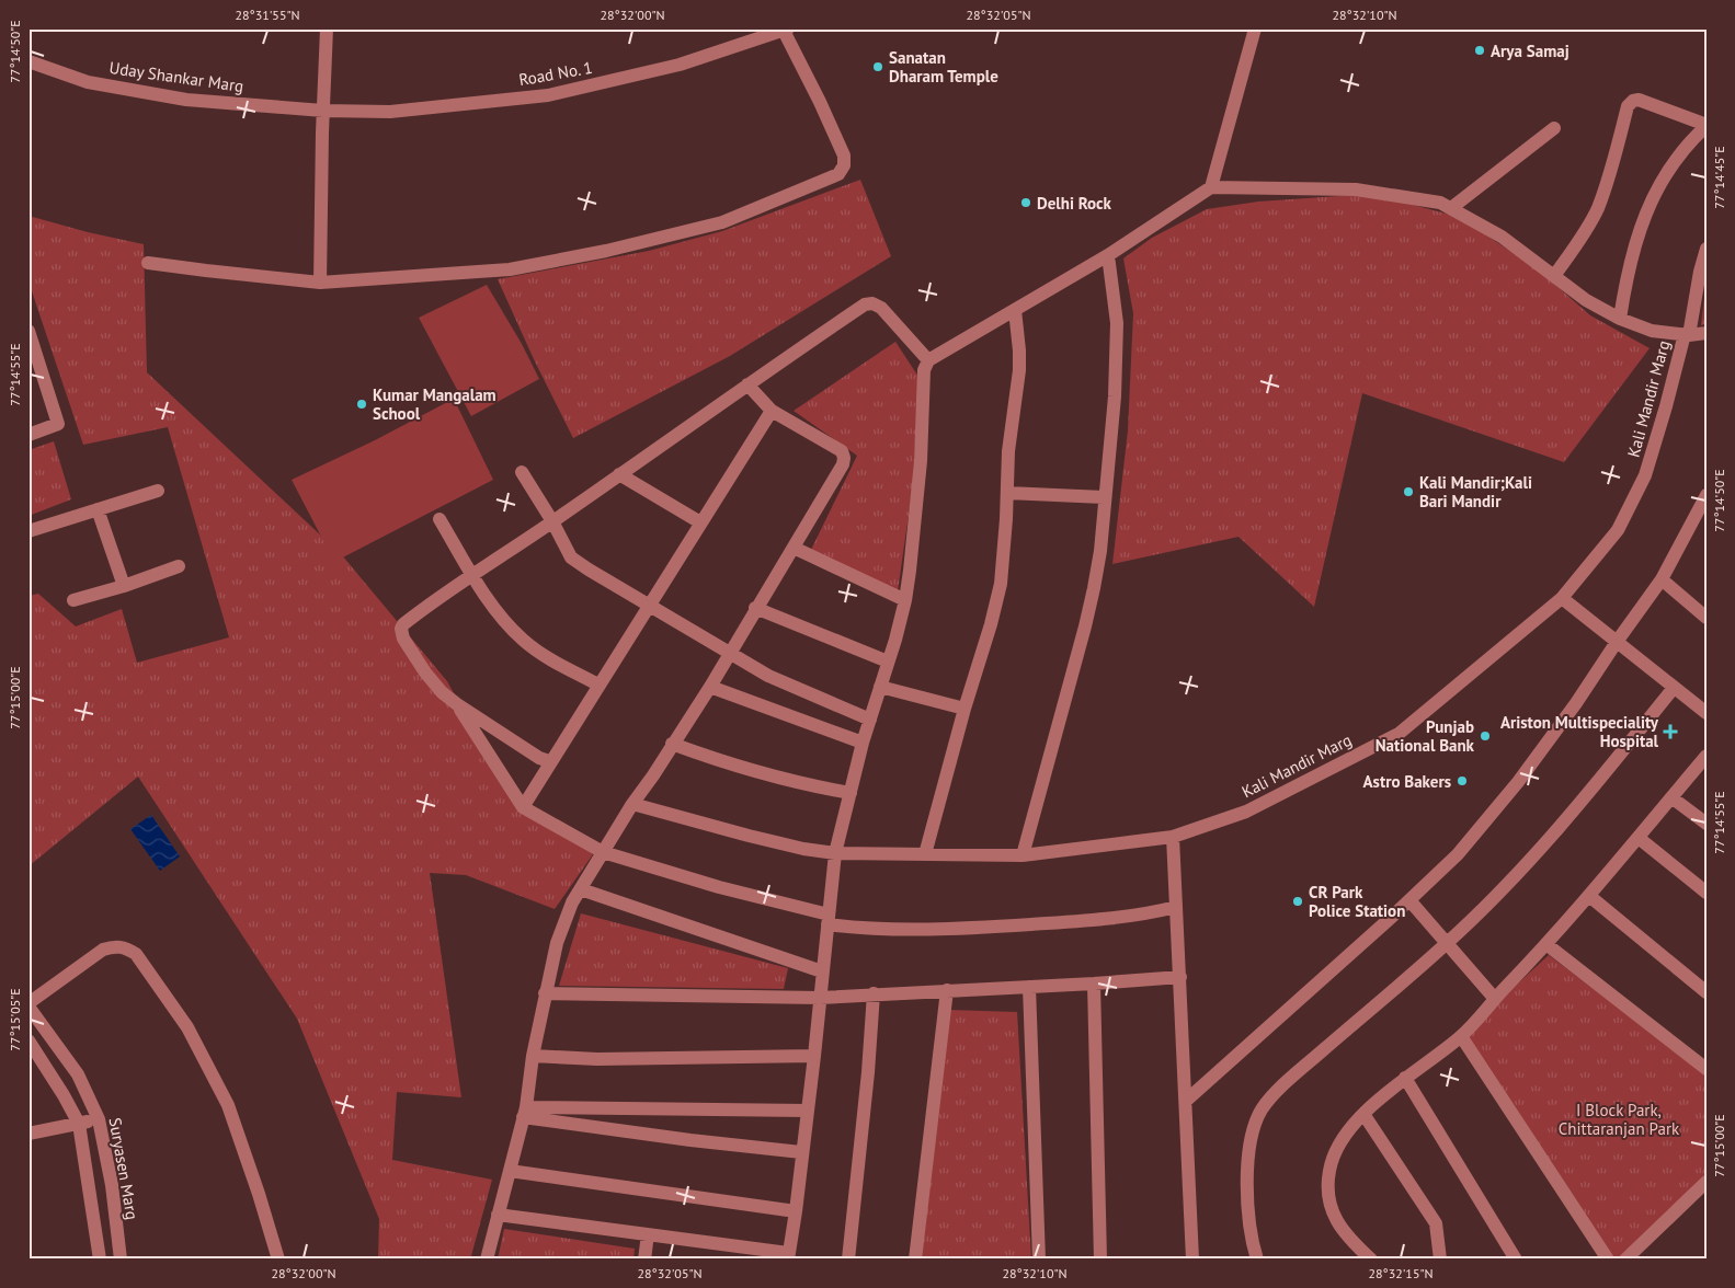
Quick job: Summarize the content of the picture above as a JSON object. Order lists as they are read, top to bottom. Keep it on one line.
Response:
{"streets":{"street":["Road No. 1","Uday Shankar Marg","Kali Mandir Marg","Suryasen Marg"]},"crossings":[["Road No. 1","Uday Shankar Marg"]],"parks":["I Block Park, Chittaranjan Park"],"places":{"other":["Arya Samaj","Sanatan Dharam Temple","Delhi Rock","Kumar Mangalam School","Kali Mandir;Kali Bari Mandir","Punjab National Bank","Astro Bakers","CR Park Police Station"],"health":["Ariston Multispeciality Hospital"]},"coordinates":["28°31'55\"N","28°32'00\"N","28°32'05\"N","28°32'10\"N","77°14'50\"E","77°14'45\"E","77°14'55\"E","77°15'00\"E","77°15'05\"E","28°32'15\"N"]}
